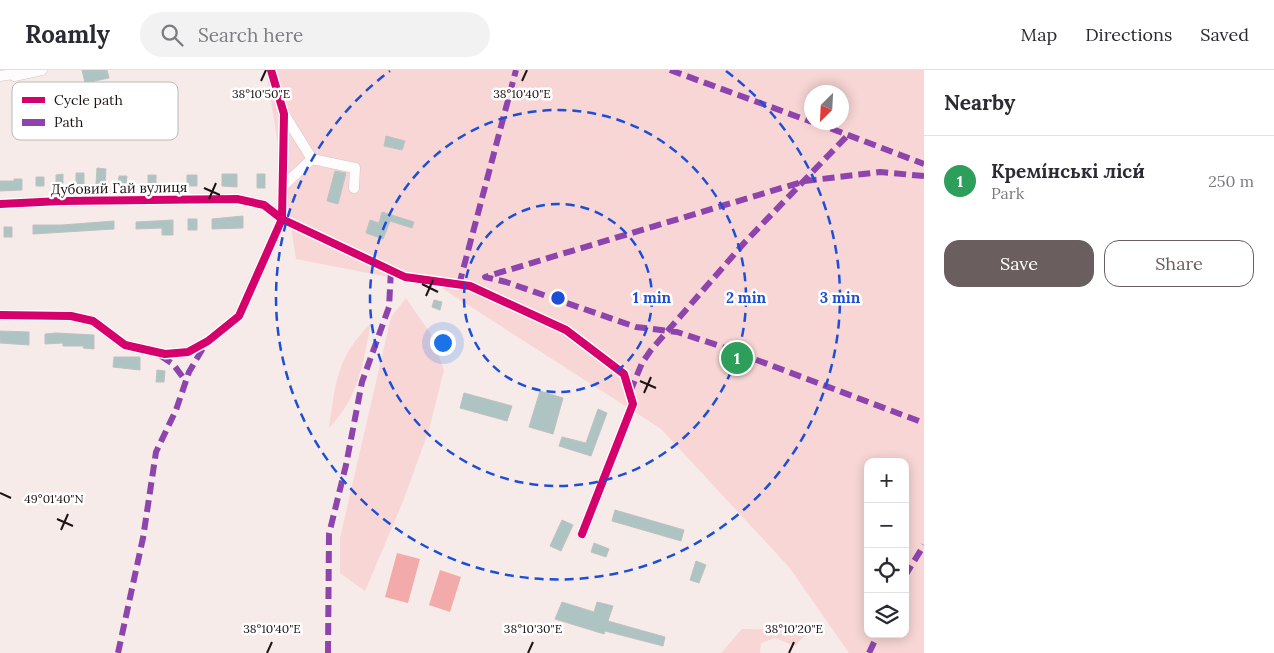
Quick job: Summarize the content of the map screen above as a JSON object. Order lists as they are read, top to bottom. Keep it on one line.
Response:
{"streets":{"street":["Дубовий Гай вулиця"]},"legend":["Cycle path","Path"],"north":"bottom left","page":{"header":"Roamly","search":"Search here","nav":["Map","Directions","Saved"],"heading":"Nearby","list":[{"mark":"1","name":"Кремі́нські ліси́","note":"Park","value":"250 m"}],"buttons":["Save","Share"],"pins":"1","map_buttons":["+","−"]},"coordinates":["38°10'50\"E","38°10'40\"E","49°01'40\"N","38°10'30\"E","38°10'20\"E"],"rings":["1 min","2 min","3 min"]}
